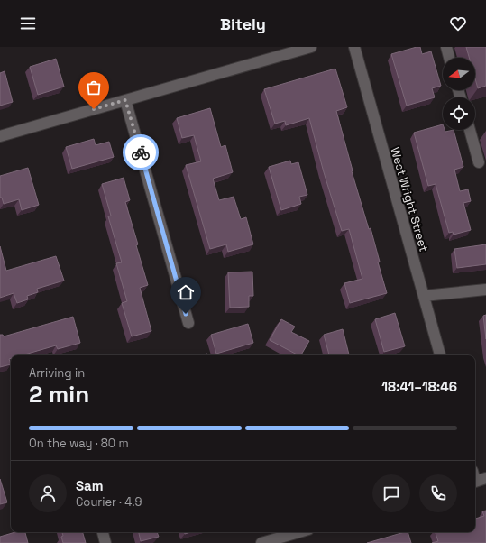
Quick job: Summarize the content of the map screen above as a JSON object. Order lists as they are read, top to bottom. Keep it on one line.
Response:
{"streets":{"street":["West Wright Street"]},"north":"left","page":{"header":"Bitely","heading":["2 min","Arriving in","18:41–18:46"],"panel":["Sam","Courier · 4.9"],"bar":"On the way · 80 m"}}
